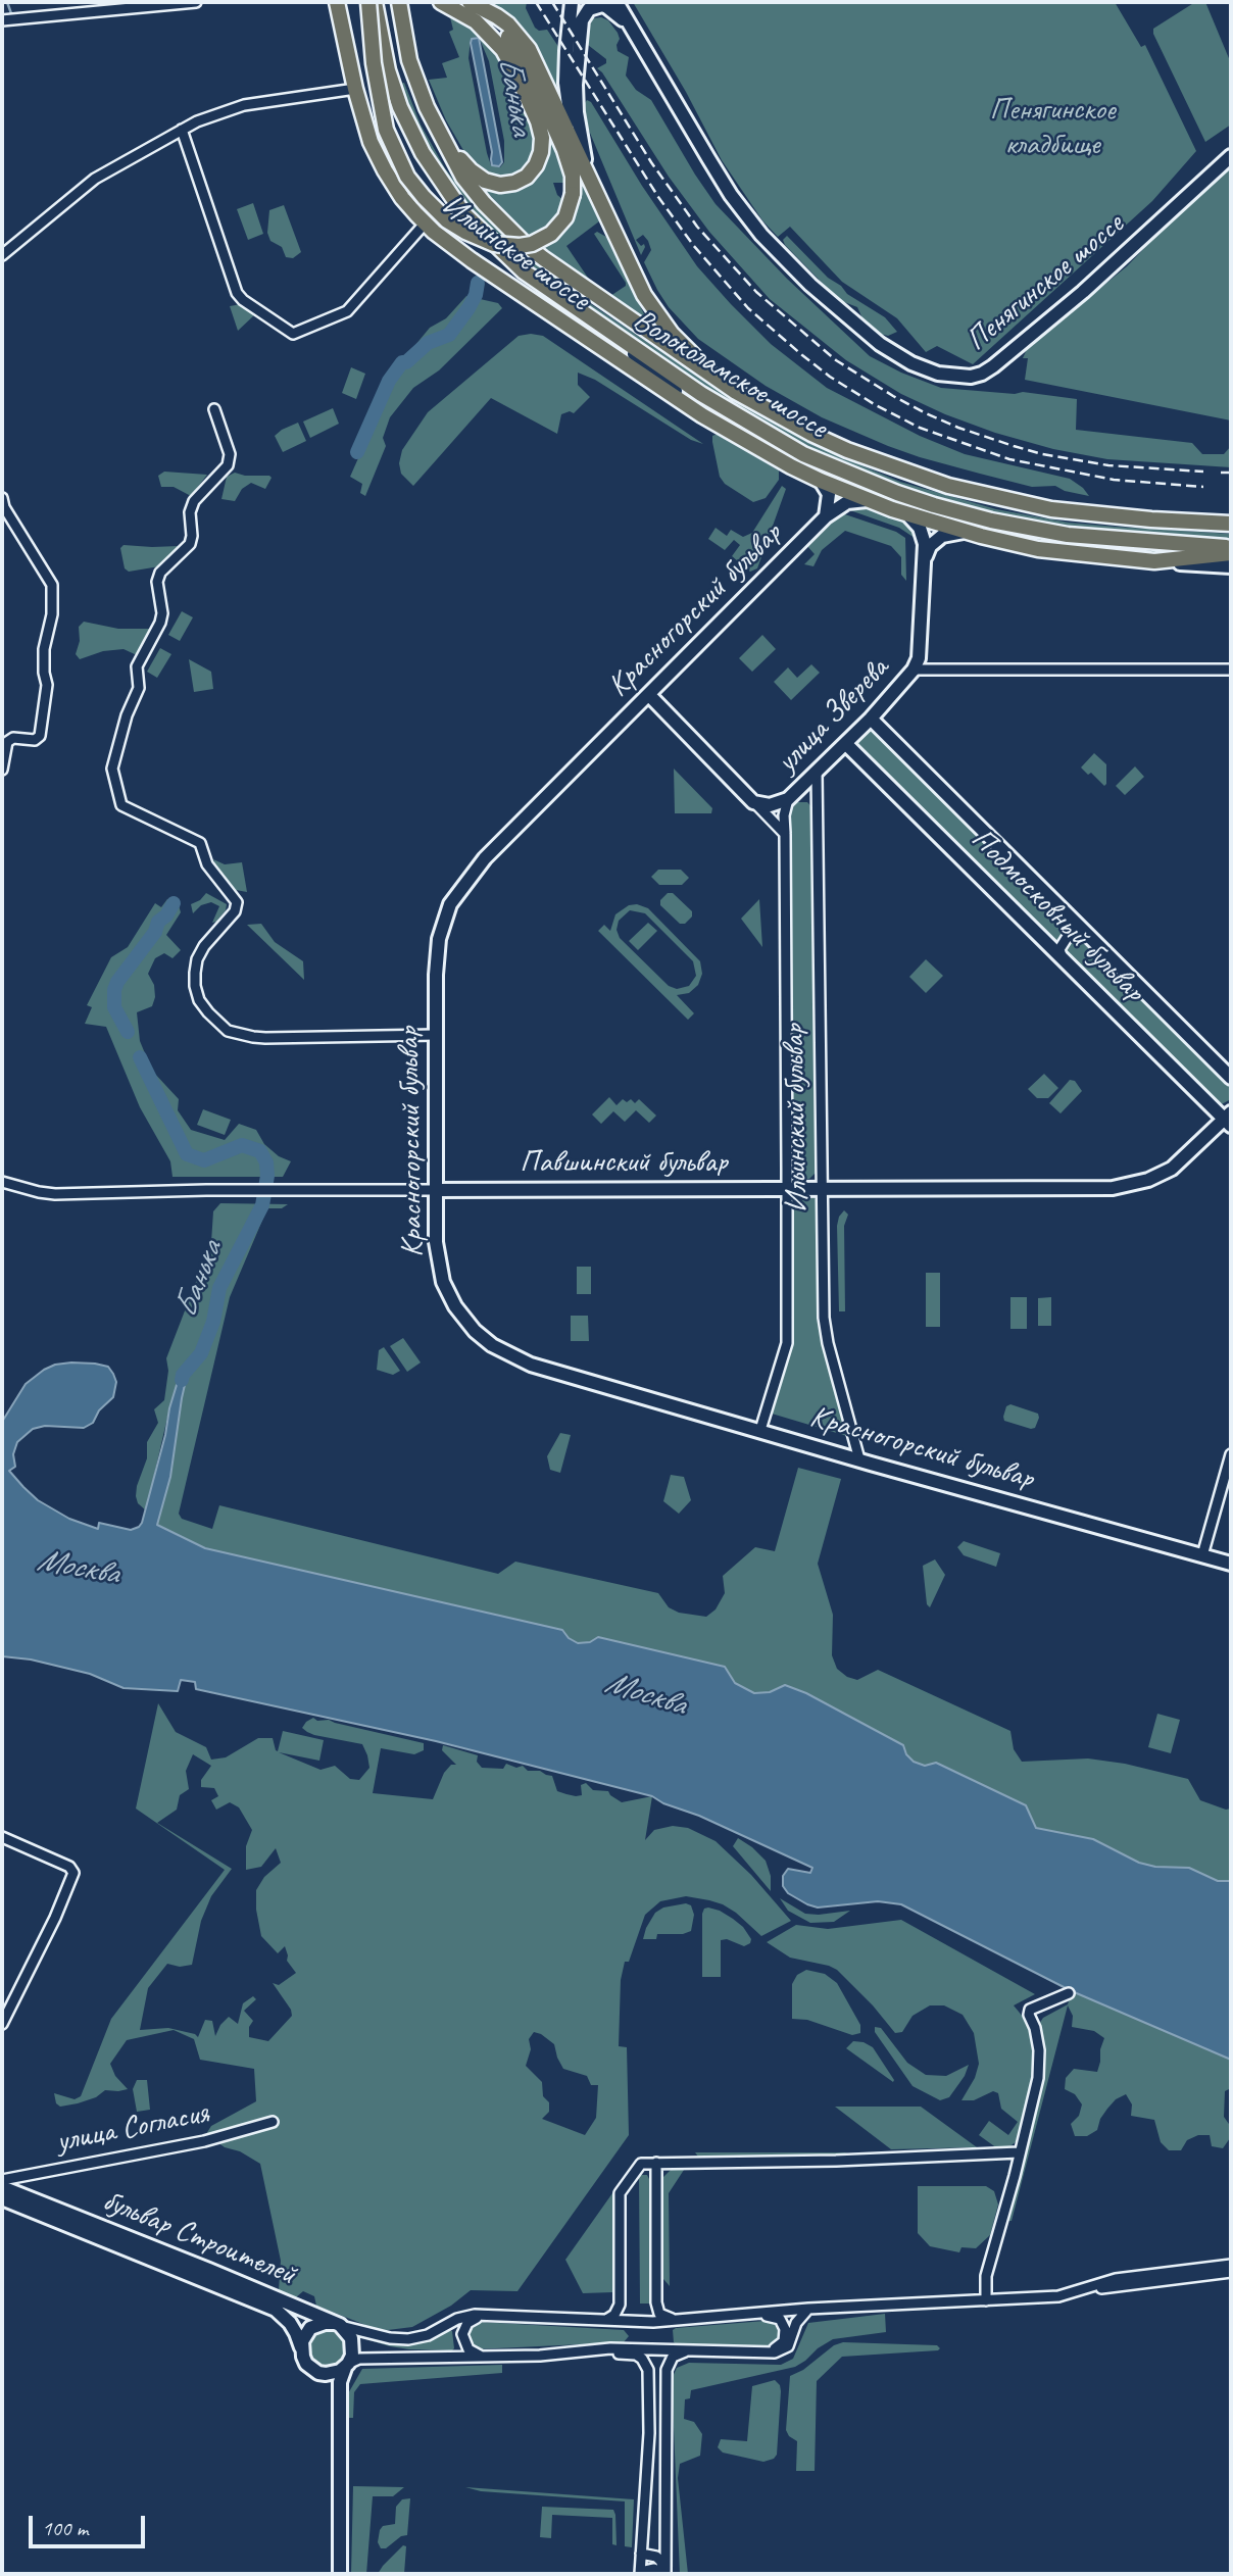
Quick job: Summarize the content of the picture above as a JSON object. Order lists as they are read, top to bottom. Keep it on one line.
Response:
{"streets":{"main road":["Ильинское шоссе","Волоколамское шоссе"],"street":["Пенягинское шоссе","Красногорский бульвар","улица Зверева","Подмосковный бульвар","Ильинский бульвар","Павшинский бульвар","улица Согласия","бульвар Строителей"]},"crossings":[["Ильинское шоссе","Волоколамское шоссе"],["Ильинское шоссе","Красногорский бульвар"],["Красногорский бульвар","улица Зверева"],["Красногорский бульвар","Ильинский бульвар"],["Красногорский бульвар","Павшинский бульвар"],["улица Зверева","Подмосковный бульвар"],["улица Зверева","Ильинский бульвар"],["Подмосковный бульвар","Павшинский бульвар"],["Ильинский бульвар","Павшинский бульвар"]],"water":["Банька","Москва"],"parks":["Пенягинское кладбище"],"scale_bar":"100 m"}
